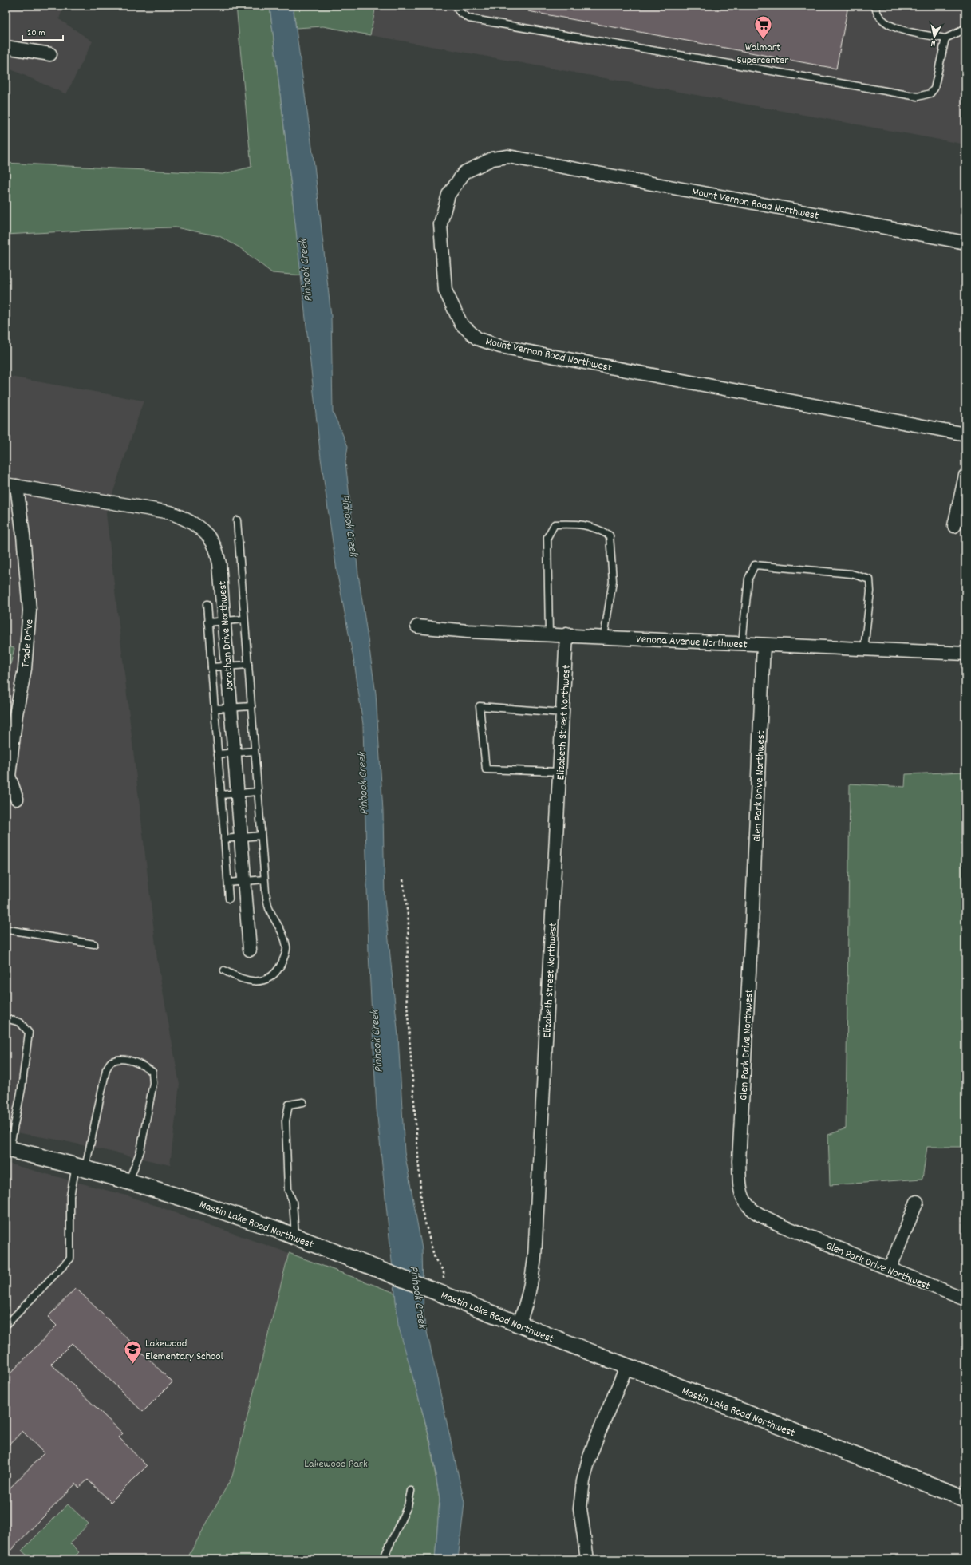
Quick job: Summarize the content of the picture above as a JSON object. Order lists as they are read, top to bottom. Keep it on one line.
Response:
{"streets":{"street":["Mount Vernon Road Northwest","Jonathan Drive Northwest","Venona Avenue Northwest","Trade Drive","Elizabeth Street Northwest","Glen Park Drive Northwest","Mastin Lake Road Northwest"]},"crossings":[["Jonathan Drive Northwest","Trade Drive"],["Venona Avenue Northwest","Elizabeth Street Northwest"],["Venona Avenue Northwest","Glen Park Drive Northwest"],["Elizabeth Street Northwest","Mastin Lake Road Northwest"]],"water":["Pinhook Creek"],"parks":["Lakewood Park"],"places":{"supermarket":["Walmart Supercenter"],"school or university":["Lakewood Elementary School"]},"scale_bar":"20 m","north":"bottom"}
